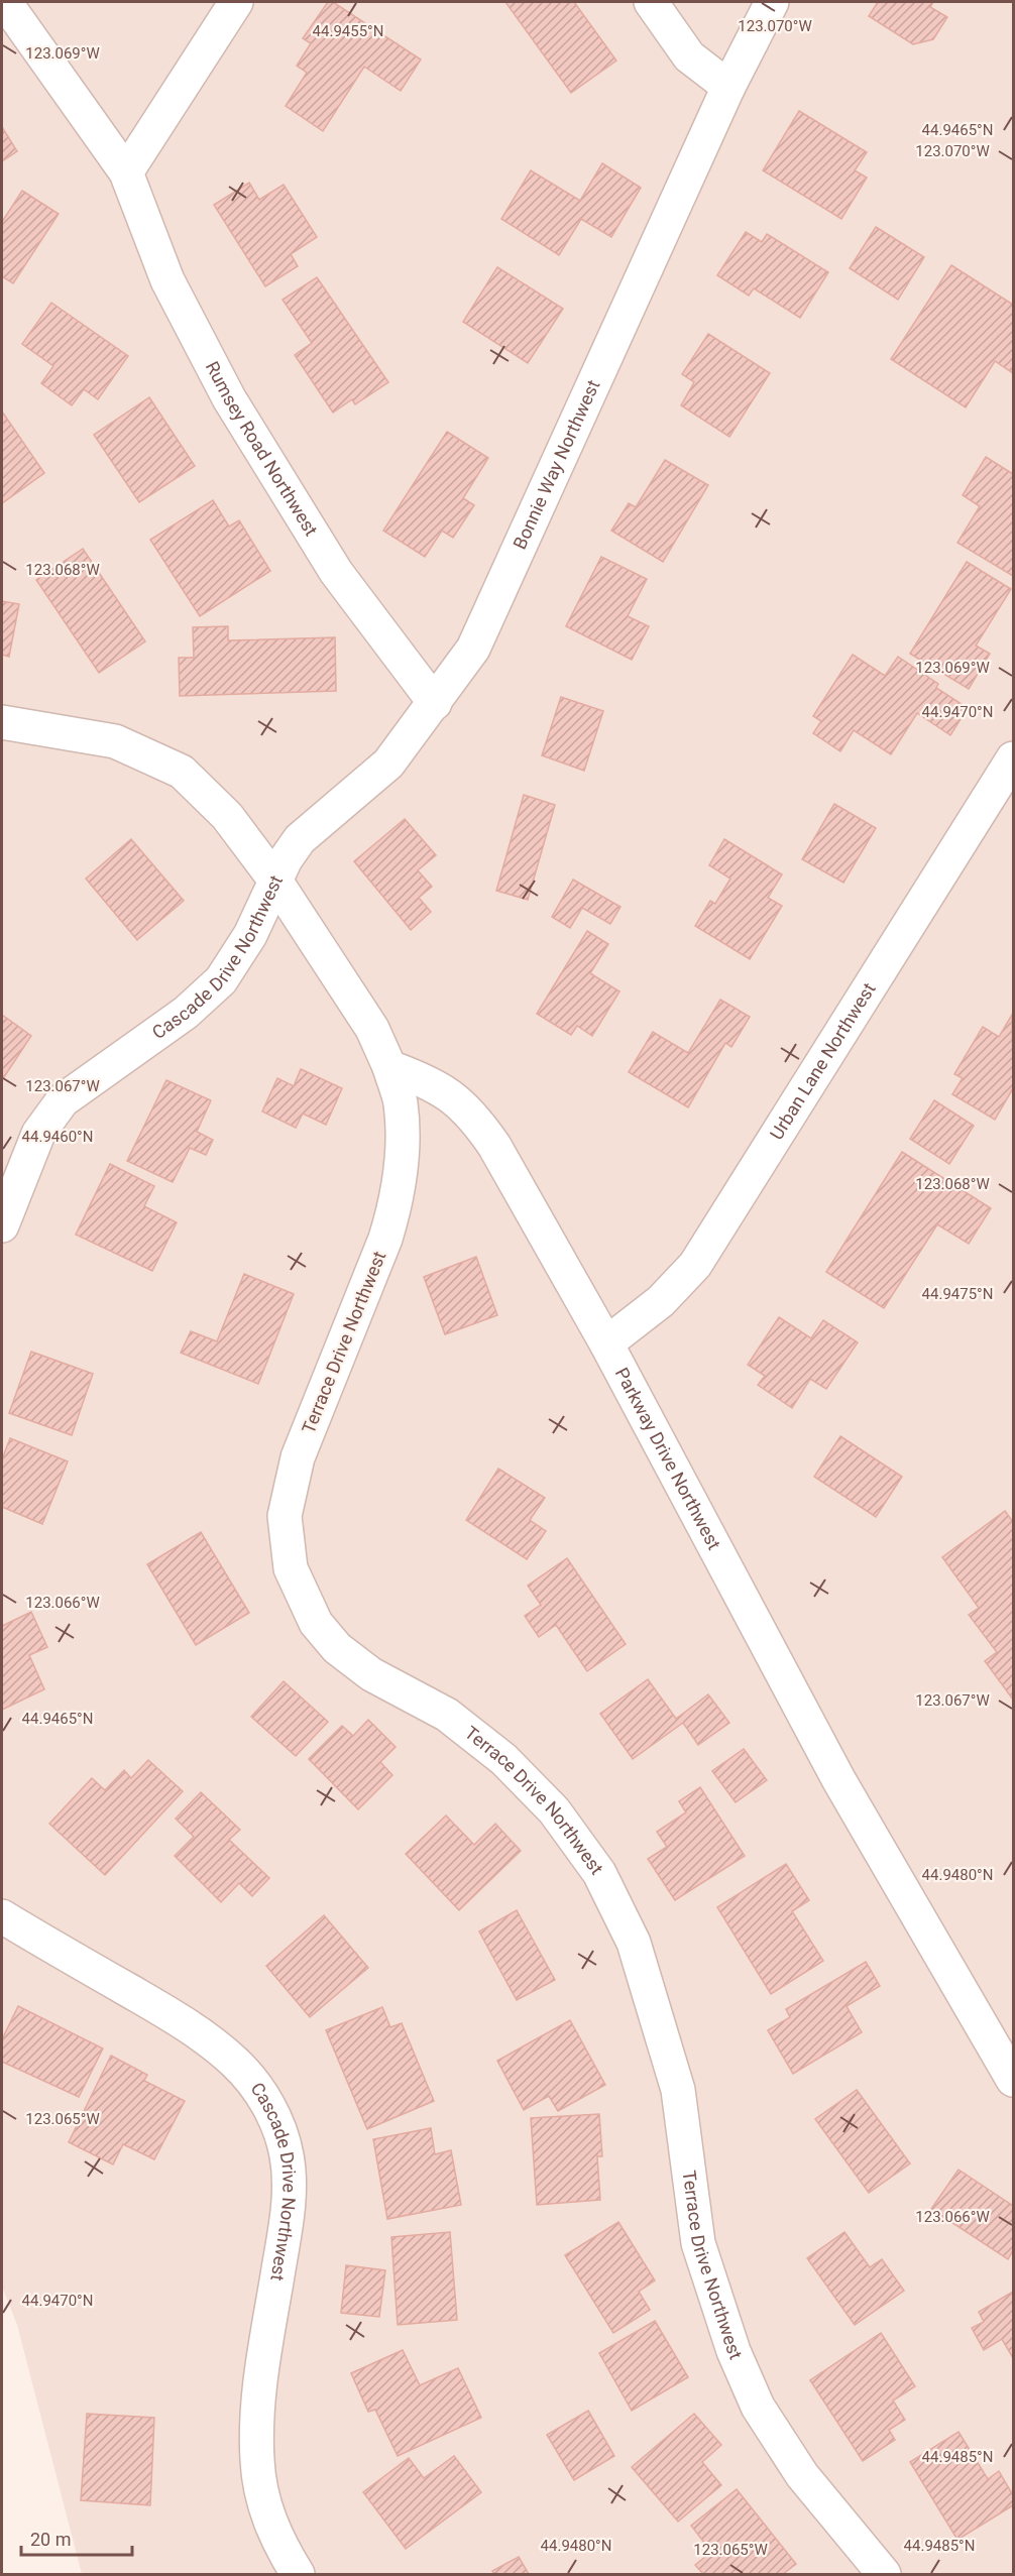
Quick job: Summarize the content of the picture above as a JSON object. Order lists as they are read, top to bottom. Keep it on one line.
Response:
{"streets":{"street":["Rumsey Road Northwest","Bonnie Way Northwest","Cascade Drive Northwest","Urban Lane Northwest","Terrace Drive Northwest","Parkway Drive Northwest"]},"crossings":[["Rumsey Road Northwest","Bonnie Way Northwest"],["Bonnie Way Northwest","Cascade Drive Northwest"],["Urban Lane Northwest","Parkway Drive Northwest"],["Terrace Drive Northwest","Parkway Drive Northwest"]],"scale_bar":"20 m","coordinates":["123.070°W","44.9455°N","123.069°W","44.9465°N","123.068°W","44.9470°N","123.067°W","44.9460°N","44.9475°N","123.066°W","44.9480°N","123.065°W","44.9485°N"]}
